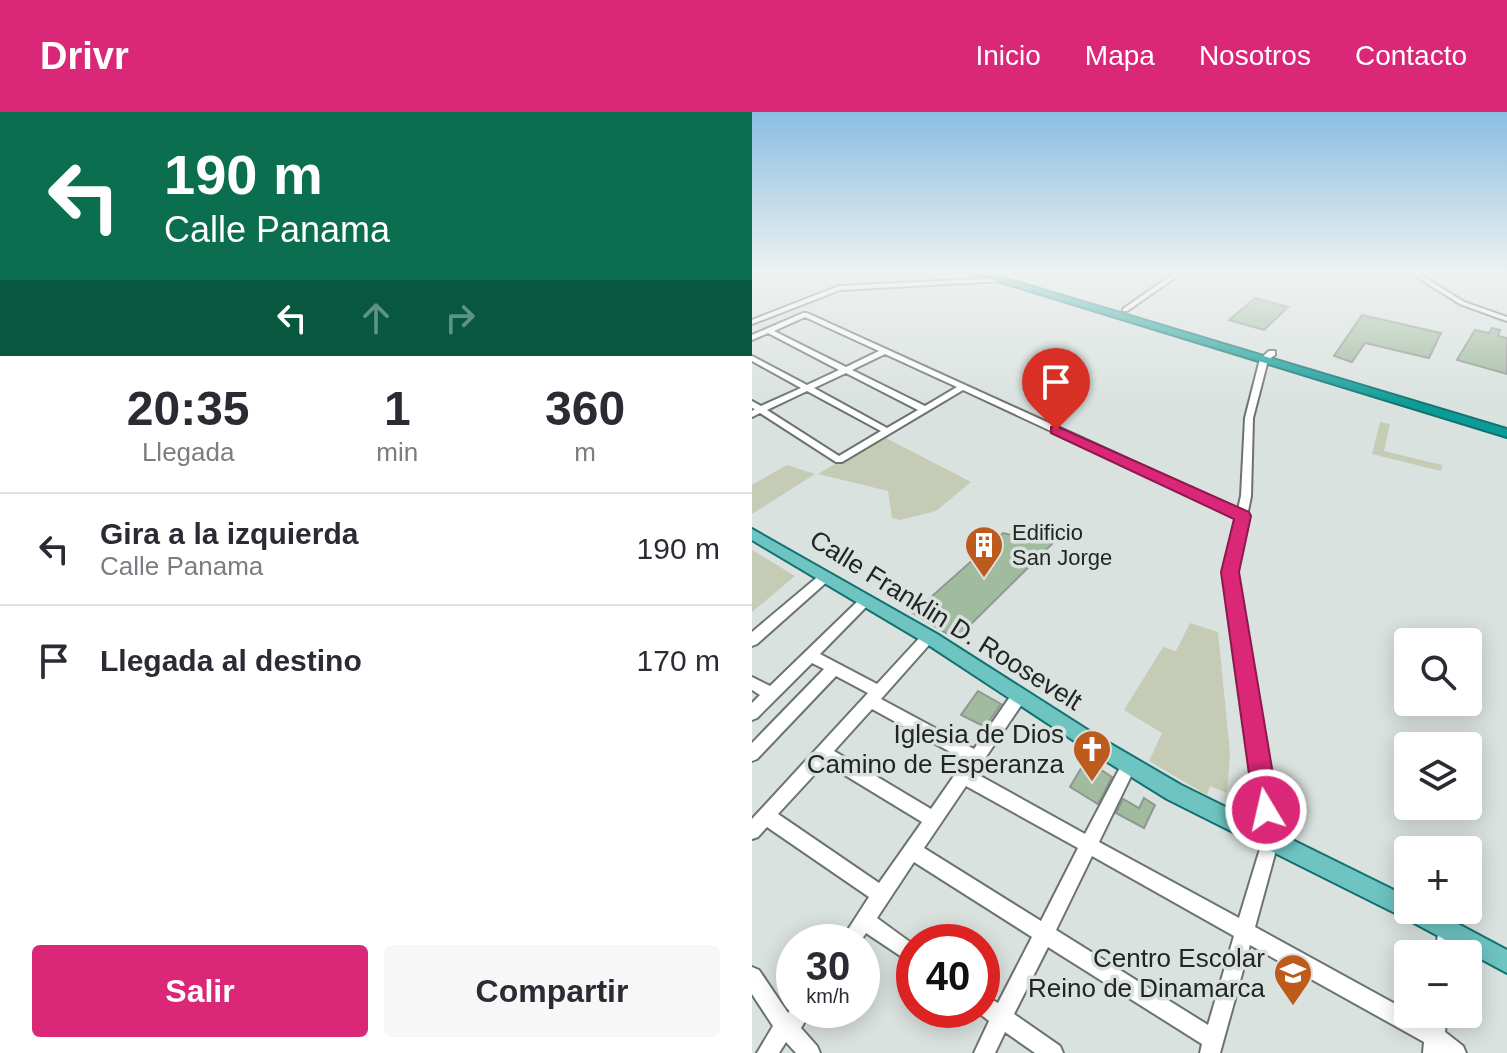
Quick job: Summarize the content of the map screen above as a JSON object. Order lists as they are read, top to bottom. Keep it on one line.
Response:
{"streets":{"main road":["Calle Franklin D. Roosevelt"]},"places":{"building":["Edificio San Jorge"],"church":["Iglesia de Dios Camino de Esperanza"],"school or university":["Centro Escolar Reino de Dinamarca"]},"page":{"header":"Drivr","nav":["Inicio","Mapa","Nosotros","Contacto"],"turn":["190 m","Calle Panama"],"eta":["20:35","Llegada","1","min","360","m"],"list":[{"name":"Gira a la izquierda","note":"Calle Panama","value":"190 m"},{"name":"Llegada al destino","value":"170 m"}],"map_buttons":["+","−"],"speed":"30 km/h","limit":"40","buttons":["Salir","Compartir"]}}
